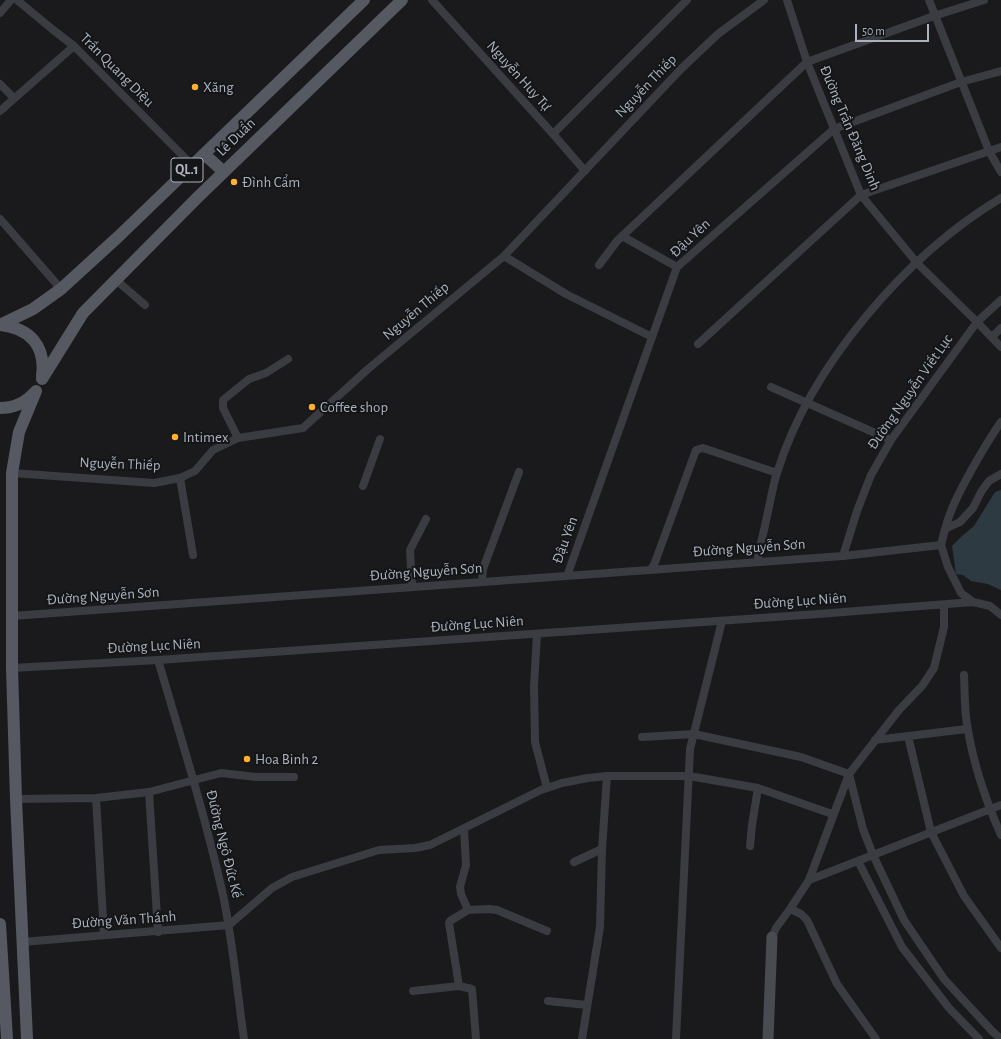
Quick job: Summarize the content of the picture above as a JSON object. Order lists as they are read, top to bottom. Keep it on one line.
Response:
{"streets":{"main road":["Lê Duẩn","QL.1"],"street":["Trần Quang Diệu","Nguyễn Huy Tự","Nguyễn Thiếp","Đường Trần Đăng Dinh","Đậu Yên","Đường Nguyễn Viết Lục","Đường Nguyễn Sơn","Đường Lục Niên","Đường Ngô Đức Kế","Đường Văn Thánh"]},"crossings":[["Trần Quang Diệu","Lê Duẩn"],["Nguyễn Huy Tự","Nguyễn Thiếp"],["Nguyễn Thiếp","QL.1"],["Đường Trần Đăng Dinh","Đậu Yên"],["Đường Trần Đăng Dinh","Đường Nguyễn Viết Lục"],["Lê Duẩn","QL.1"],["QL.1","Đường Nguyễn Sơn"],["QL.1","Đường Lục Niên"],["QL.1","Đường Văn Thánh"],["Đậu Yên","Đường Nguyễn Sơn"],["Đường Nguyễn Viết Lục","Đường Nguyễn Sơn"],["Đường Lục Niên","Đường Ngô Đức Kế"],["Đường Ngô Đức Kế","Đường Văn Thánh"]],"places":["Xăng","Đình Cẩm","Coffee shop","Intimex","Hoa Binh 2"],"scale_bar":"50 m"}
